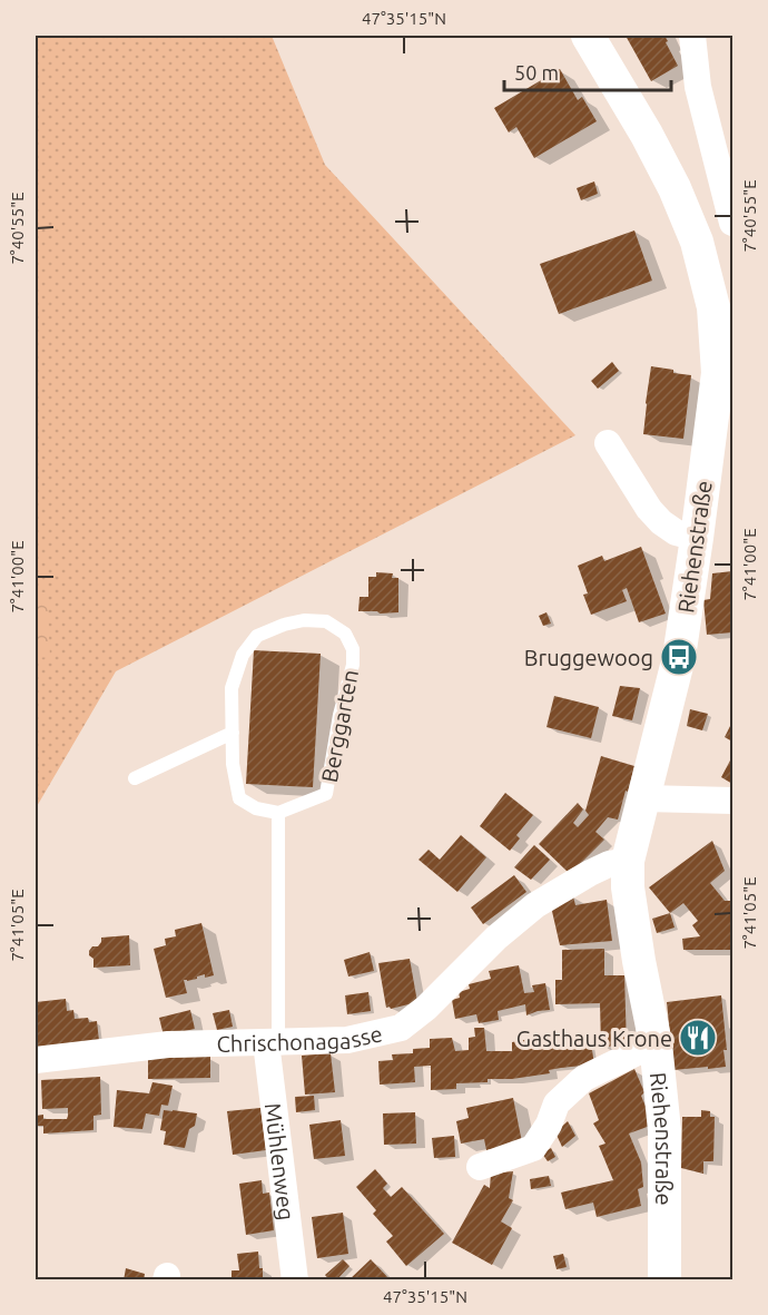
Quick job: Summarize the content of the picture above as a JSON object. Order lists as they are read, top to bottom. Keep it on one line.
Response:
{"streets":{"street":["Riehenstraße","Chrischonagasse","Mühlenweg"],"lane":["Berggarten"]},"crossings":[["Riehenstraße","Chrischonagasse"],["Chrischonagasse","Mühlenweg"]],"places":{"bus stop":["Bruggewoog"],"restaurant":["Gasthaus Krone"]},"scale_bar":"50 m","coordinates":["47°35'15\"N","7°40'55\"E","7°41'00\"E","7°41'05\"E"]}
